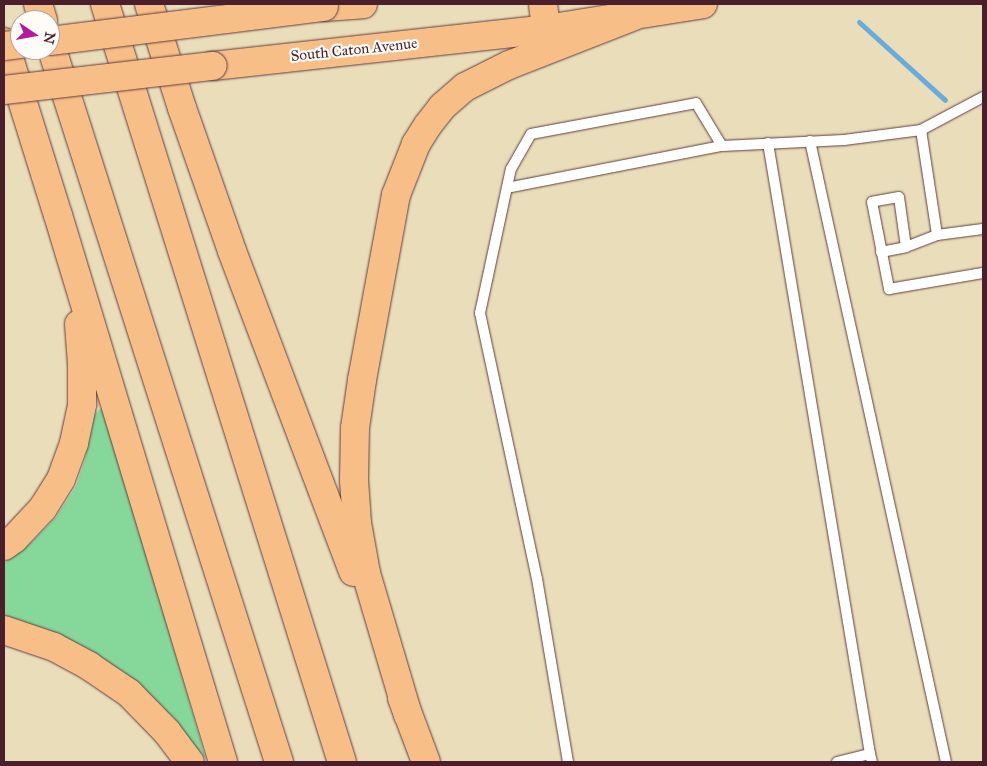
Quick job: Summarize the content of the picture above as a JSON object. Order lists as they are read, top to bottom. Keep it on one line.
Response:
{"streets":{"main road":["South Caton Avenue"]},"north":"right"}
